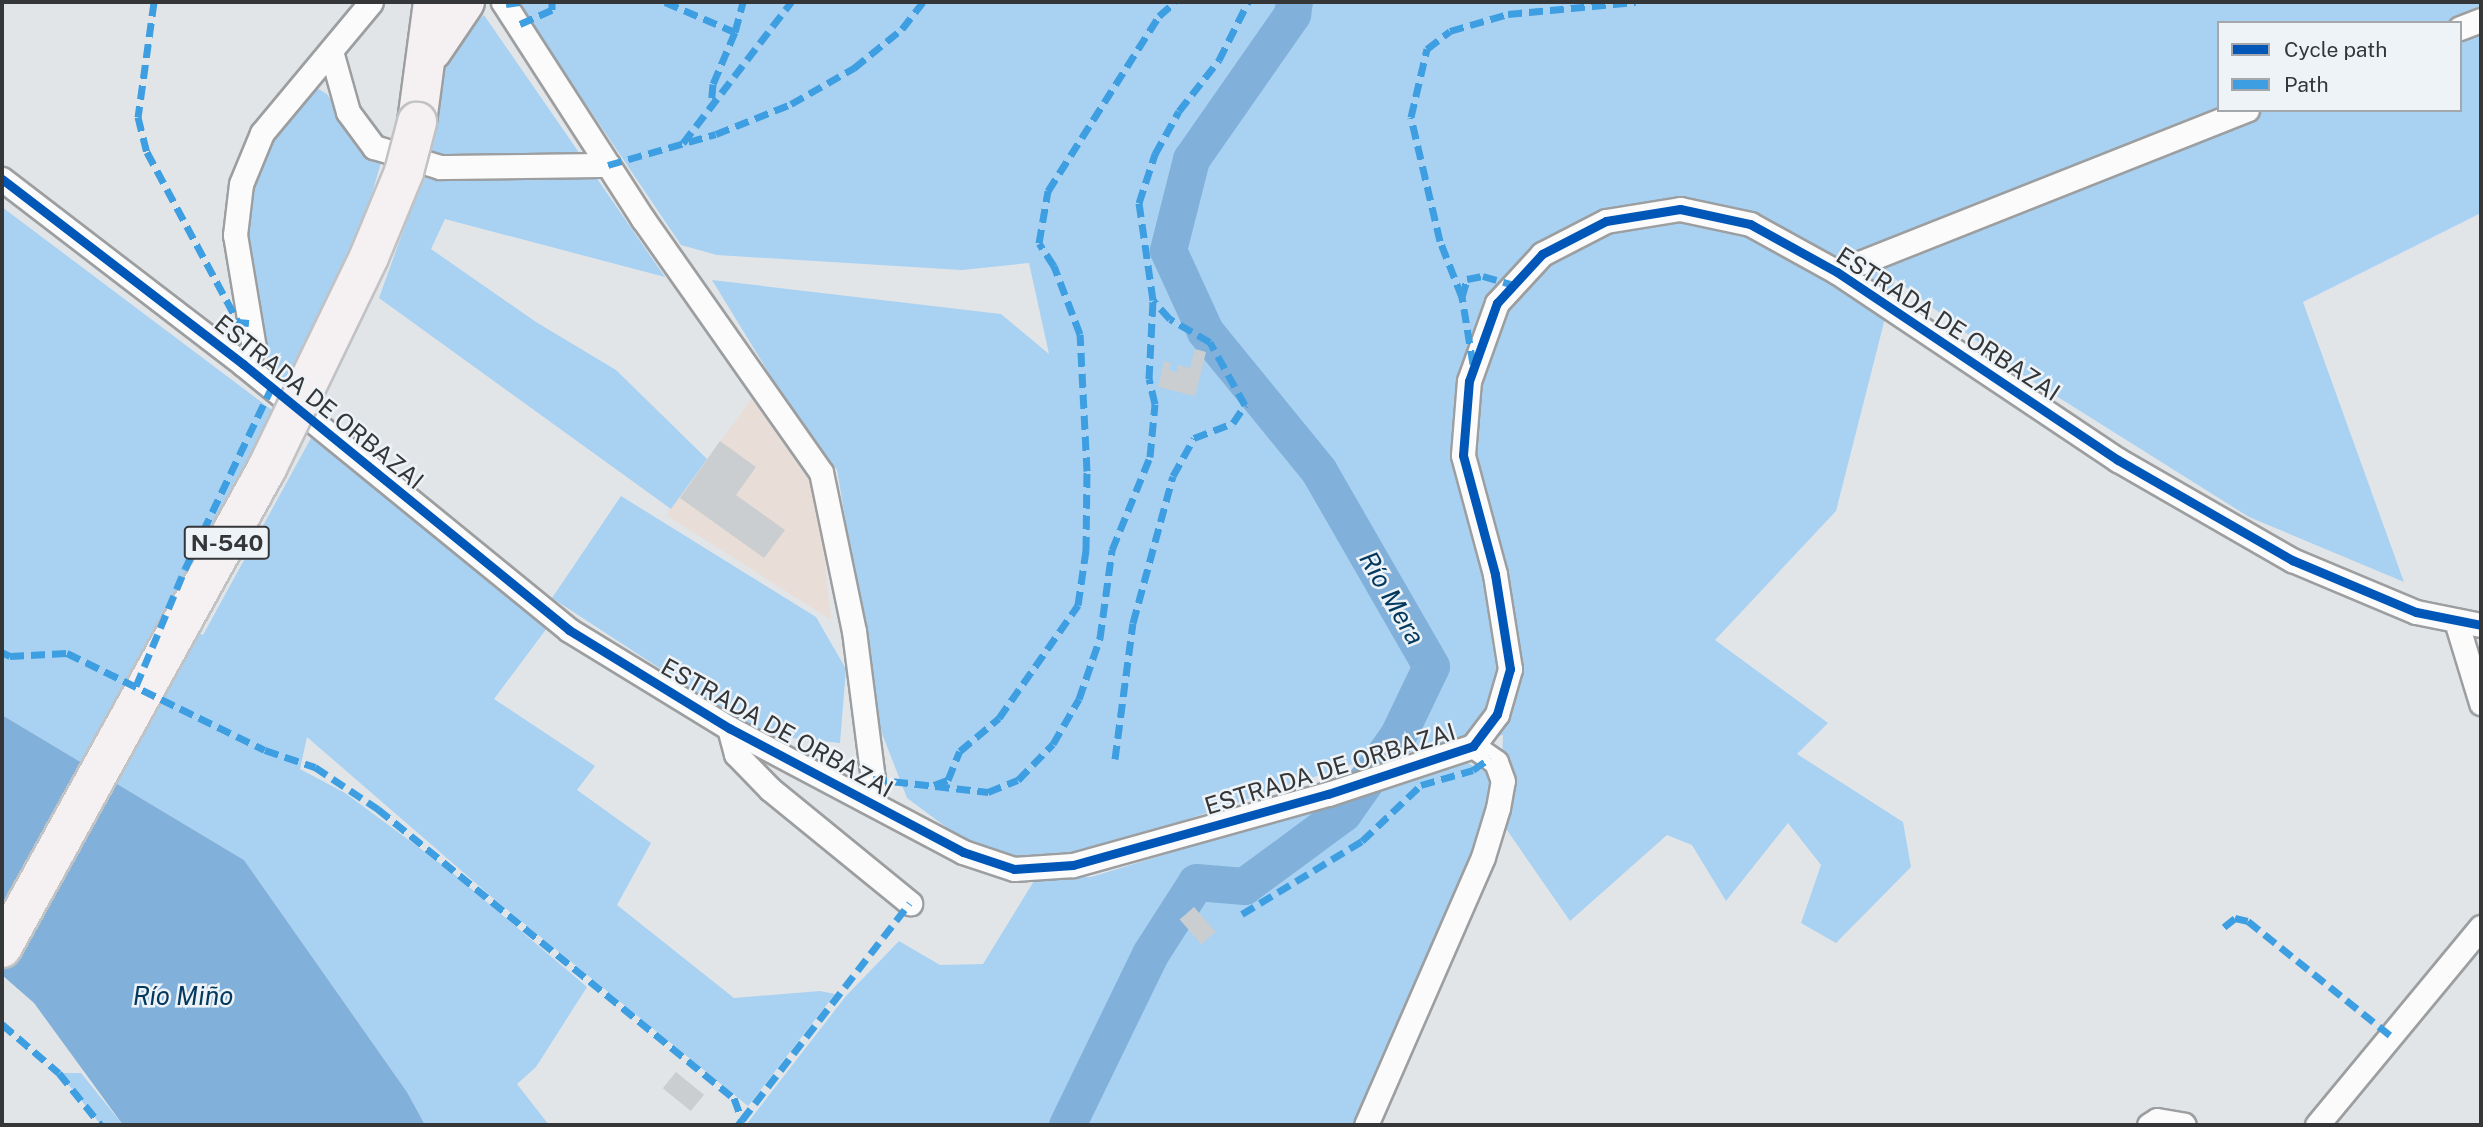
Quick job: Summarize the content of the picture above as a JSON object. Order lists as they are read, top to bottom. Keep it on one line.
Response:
{"streets":{"highway":["N-540"],"street":["ESTRADA DE ORBAZAI"]},"water":["Río Mera","Río Miño"],"legend":["Cycle path","Path"]}
